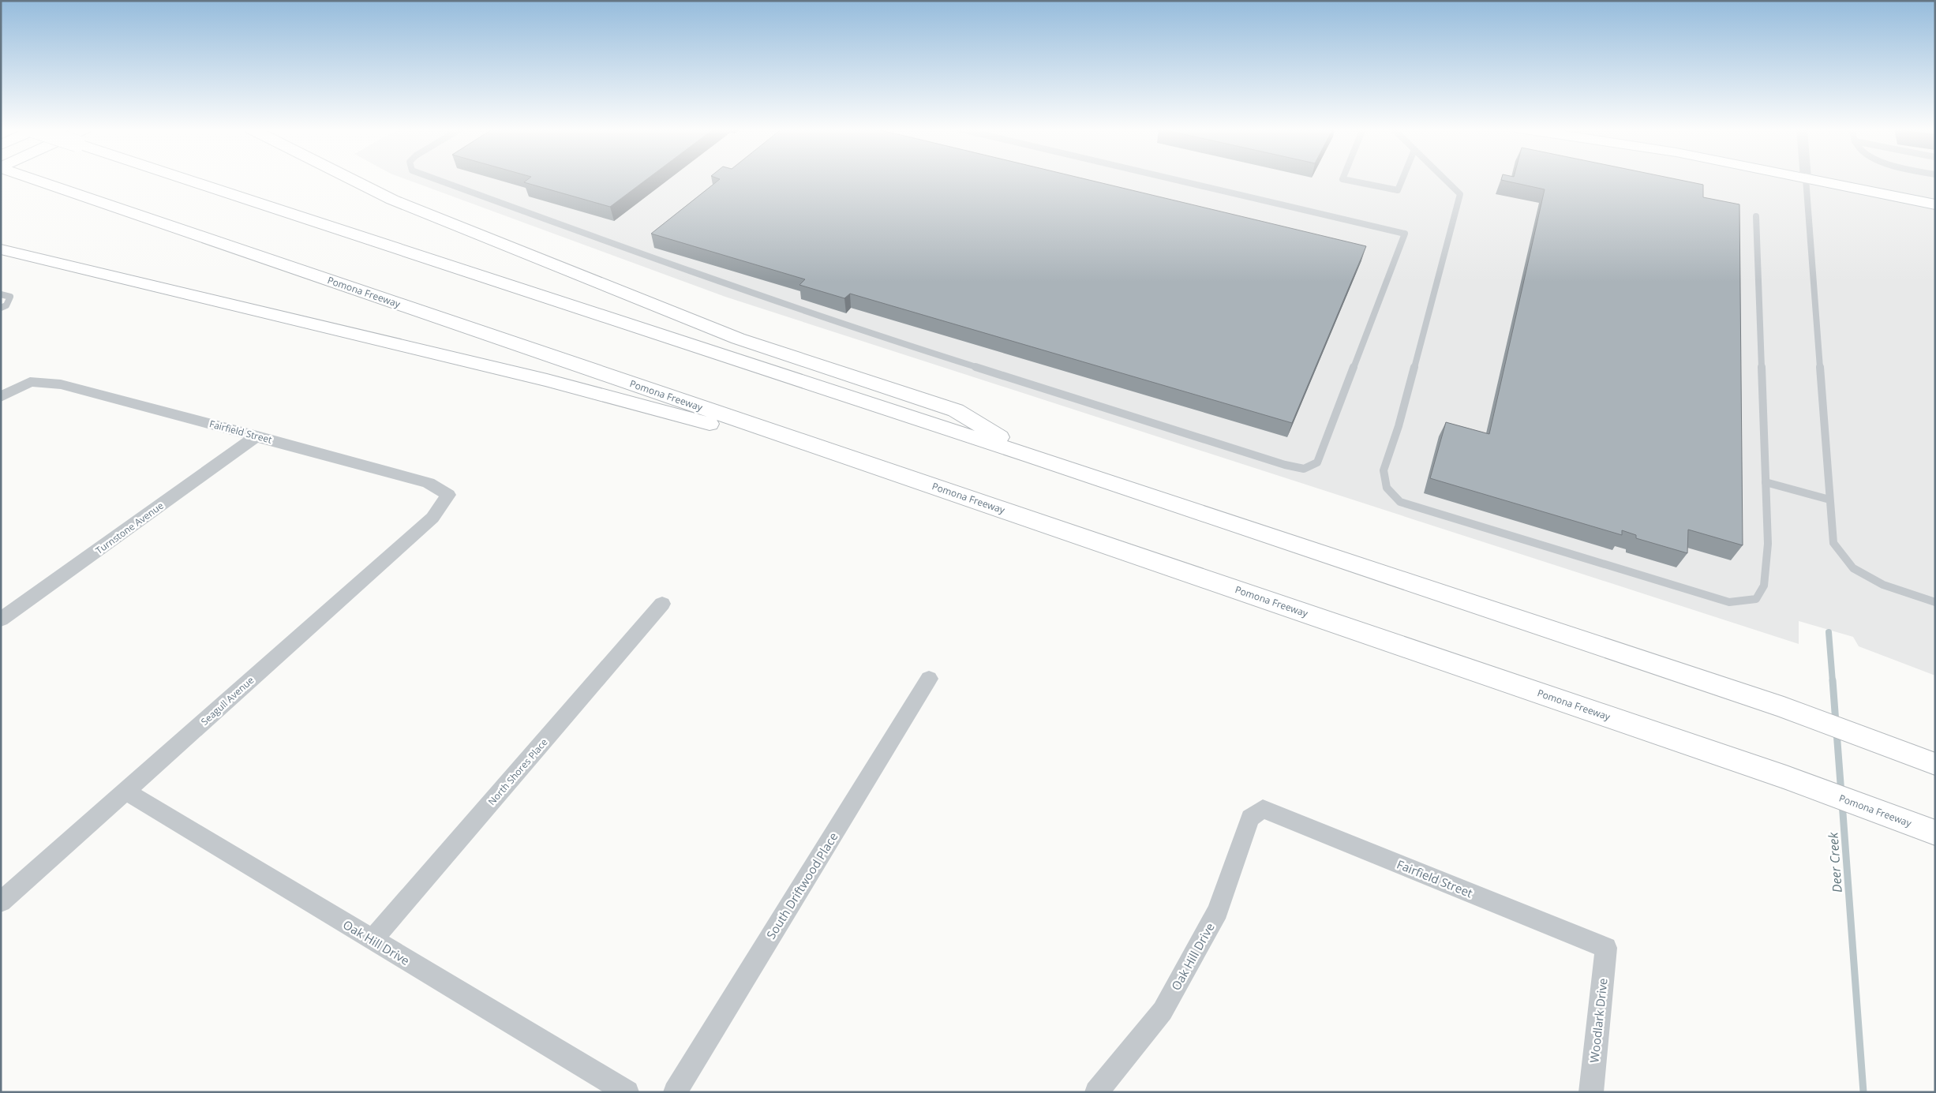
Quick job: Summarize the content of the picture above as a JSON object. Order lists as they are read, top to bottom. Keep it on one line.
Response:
{"streets":{"main road":["Pomona Freeway"],"street":["Fairfield Street","Turnstone Avenue","Seagull Avenue","North Shores Place","South Driftwood Place","Oak Hill Drive","Woodlark Drive"]},"crossings":[["Fairfield Street","Turnstone Avenue"],["Fairfield Street","Seagull Avenue"],["Fairfield Street","Oak Hill Drive"],["Fairfield Street","Woodlark Drive"],["Seagull Avenue","Oak Hill Drive"],["North Shores Place","Oak Hill Drive"]],"water":["Deer Creek"]}
